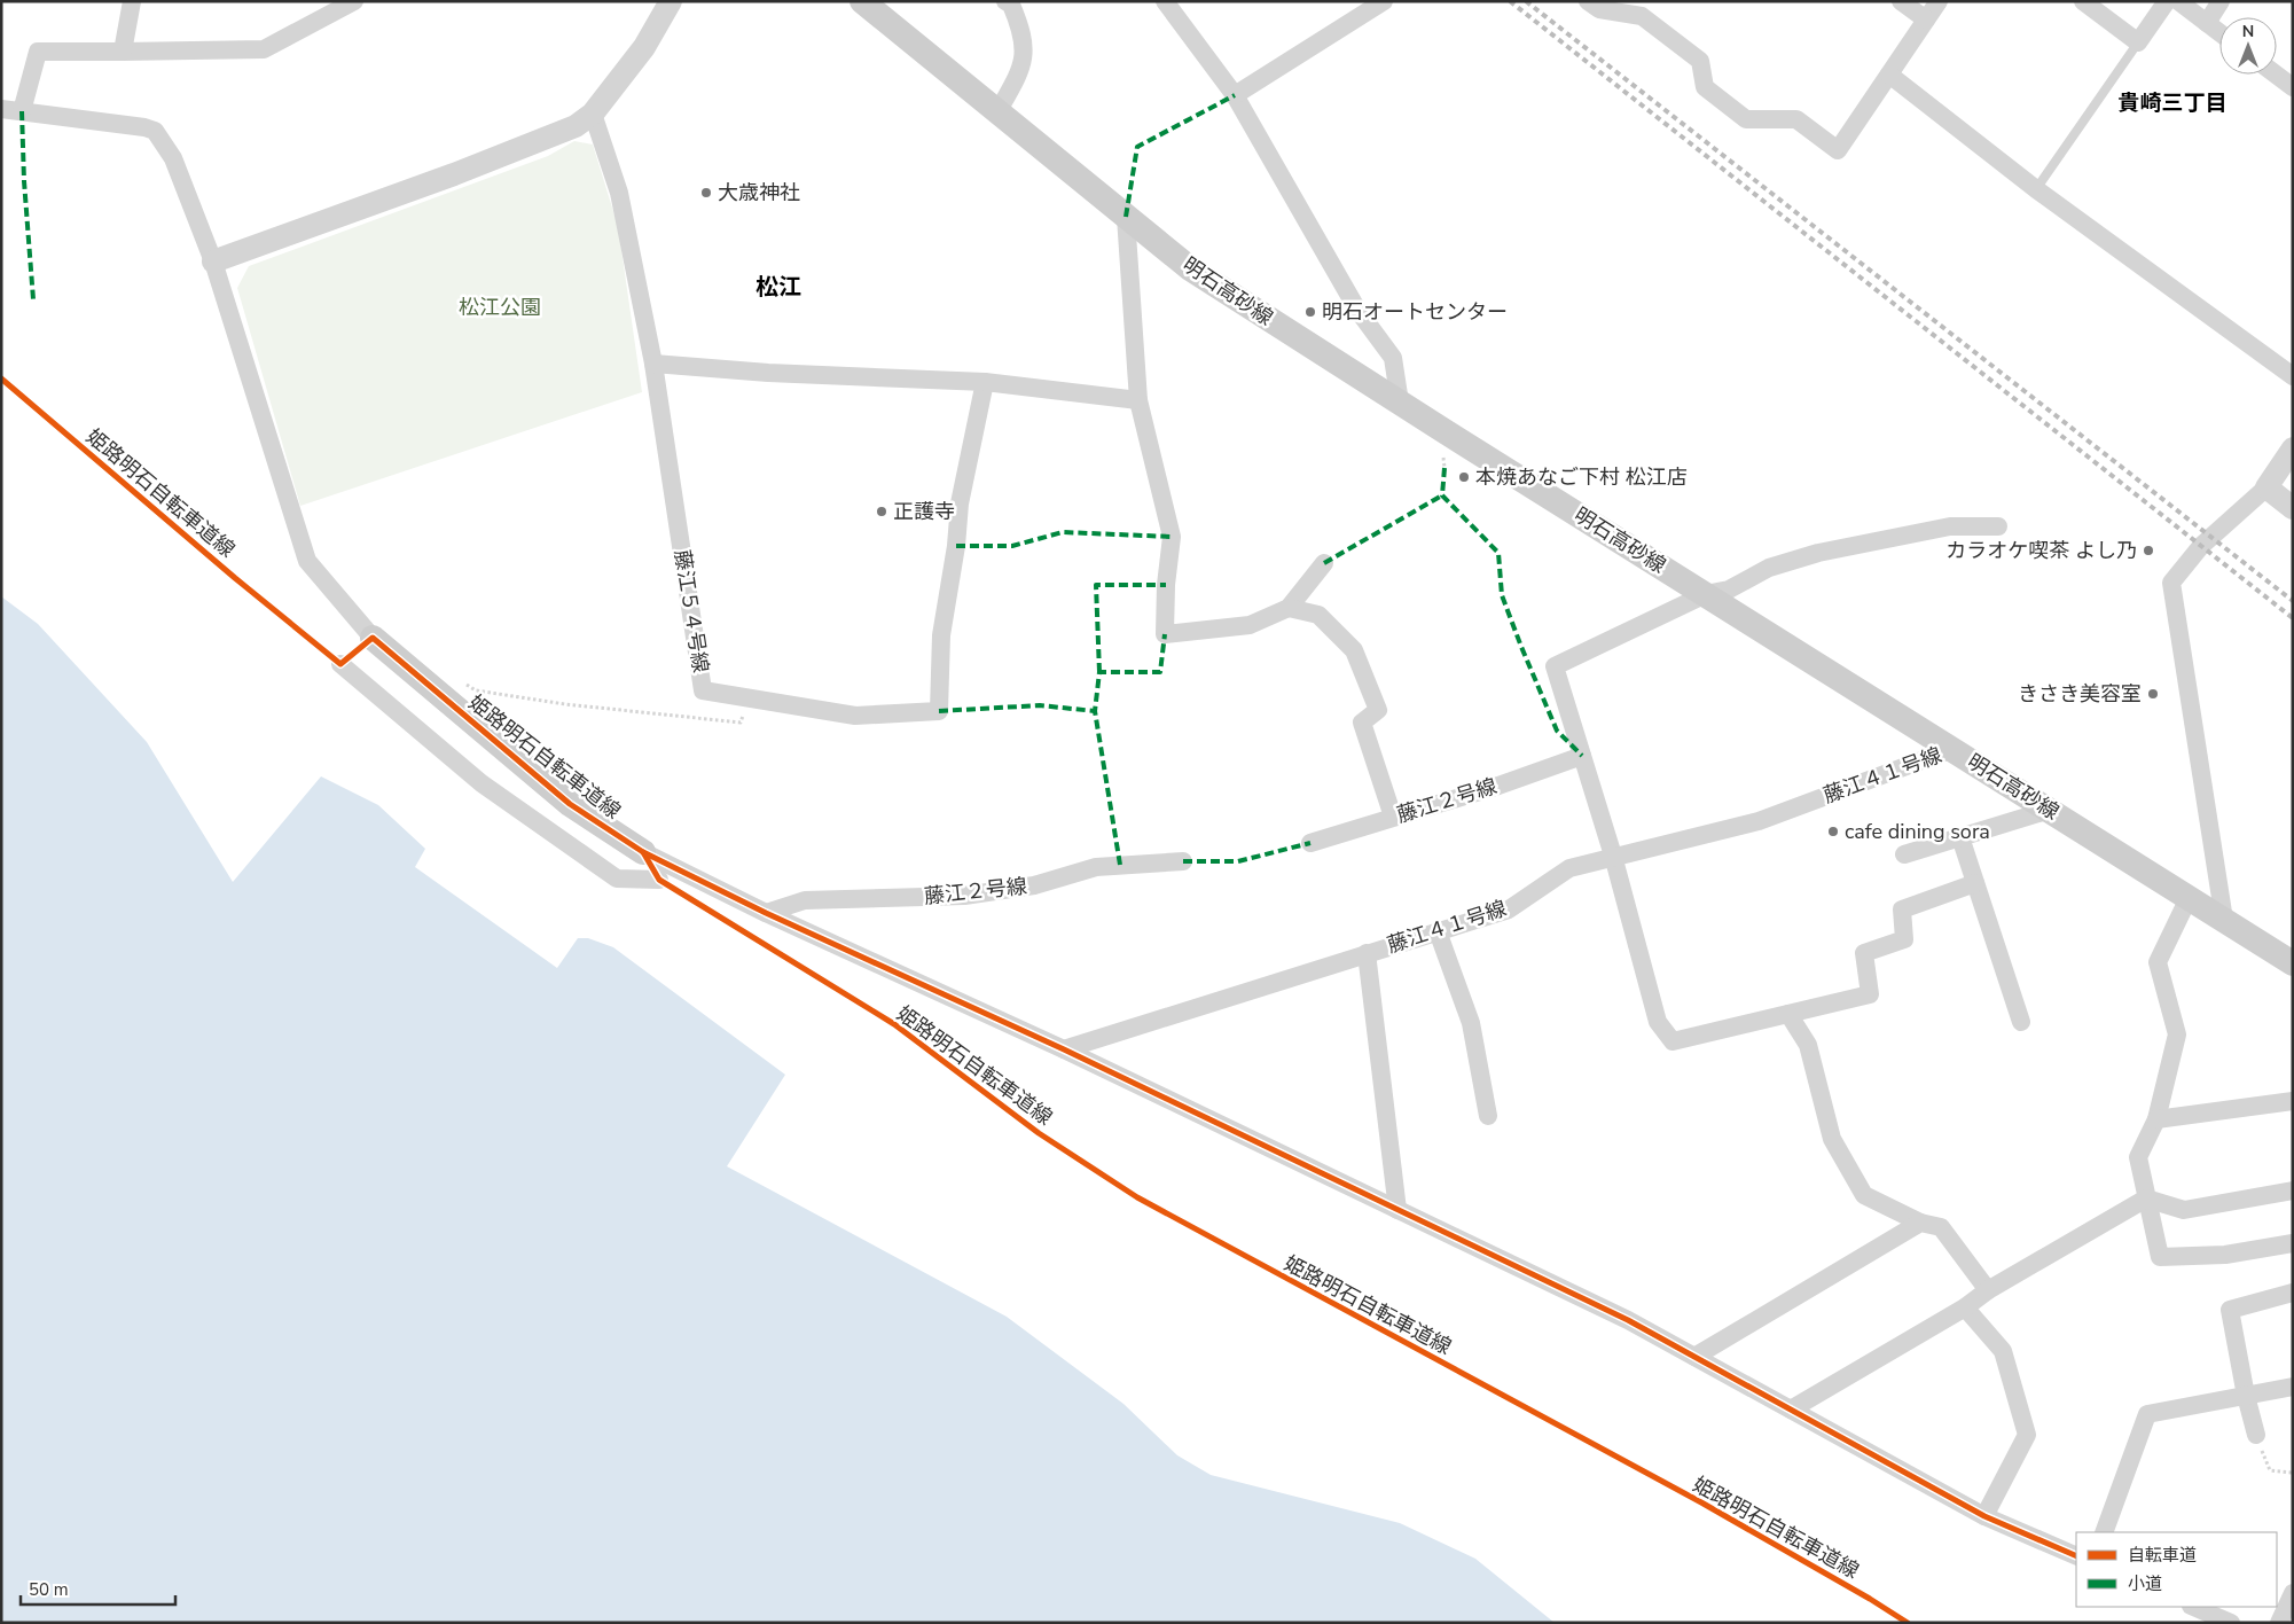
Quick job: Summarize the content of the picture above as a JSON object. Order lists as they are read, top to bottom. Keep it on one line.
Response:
{"streets":{"main road":["明石高砂線","姫路明石自転車道線"],"street":["藤江５４号線","藤江４１号線","藤江２号線"]},"crossings":[["明石高砂線","藤江４１号線"]],"districts":["貴崎三丁目","松江"],"parks":["松江公園"],"places":["大歳神社","明石オートセンター","本焼あなご下村 松江店","正護寺","カラオケ喫茶 よし乃","きさき美容室","cafe dining sora"],"legend":["自転車道","小道"],"scale_bar":"50 m","north":"top"}
